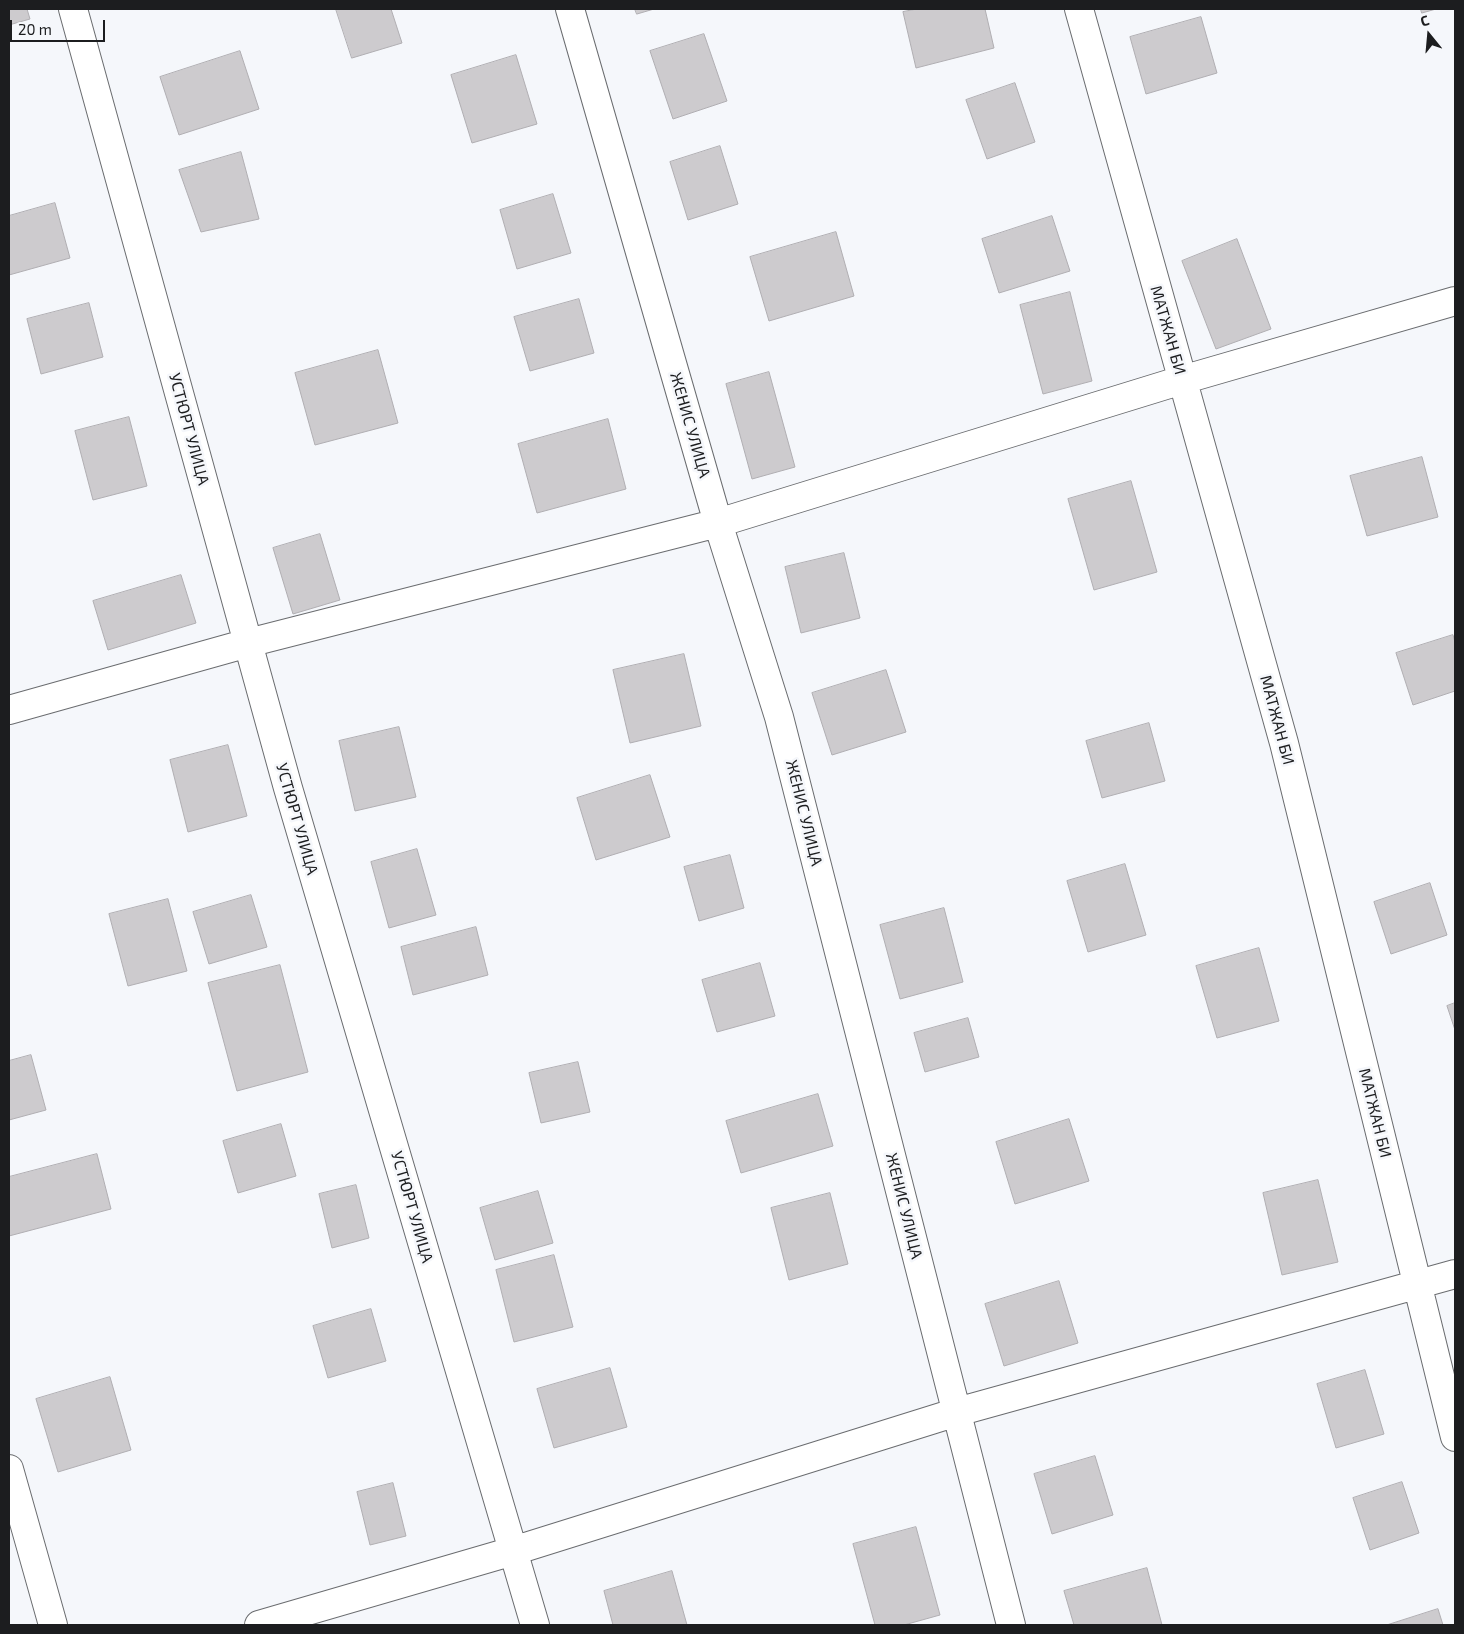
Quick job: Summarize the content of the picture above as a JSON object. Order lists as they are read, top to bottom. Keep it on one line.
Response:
{"streets":{"street":["МАТЖАН БИ","ЖЕНИС УЛИЦА","УСТЮРТ УЛИЦА"]},"scale_bar":"20 m","north":"top"}
